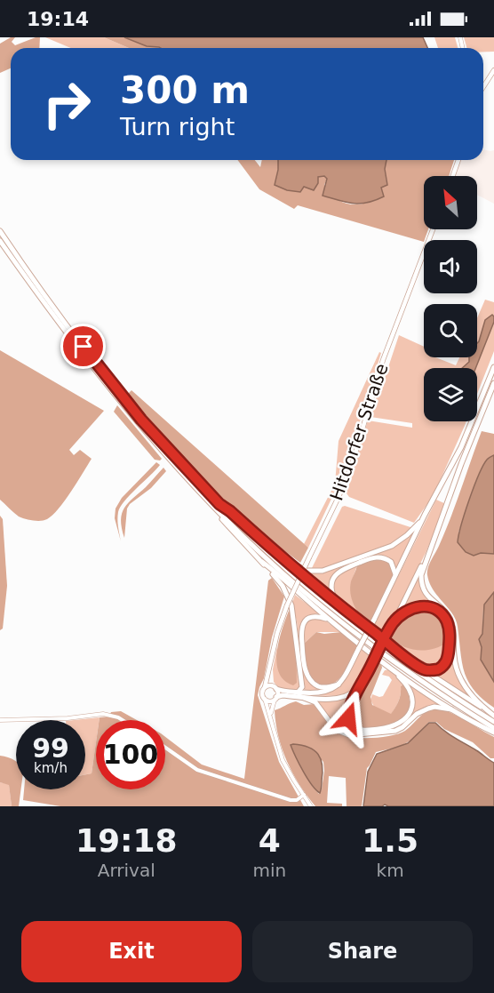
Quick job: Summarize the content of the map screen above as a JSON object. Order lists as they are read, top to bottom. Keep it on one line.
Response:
{"streets":{"main road":["Hitdorfer Straße"]},"north":"top left","page":{"status":"19:14","turn":["300 m","Turn right"],"speed":"99 km/h","limit":"100","eta":["19:18","Arrival","4","min","1.5","km"],"buttons":["Exit","Share"]}}
